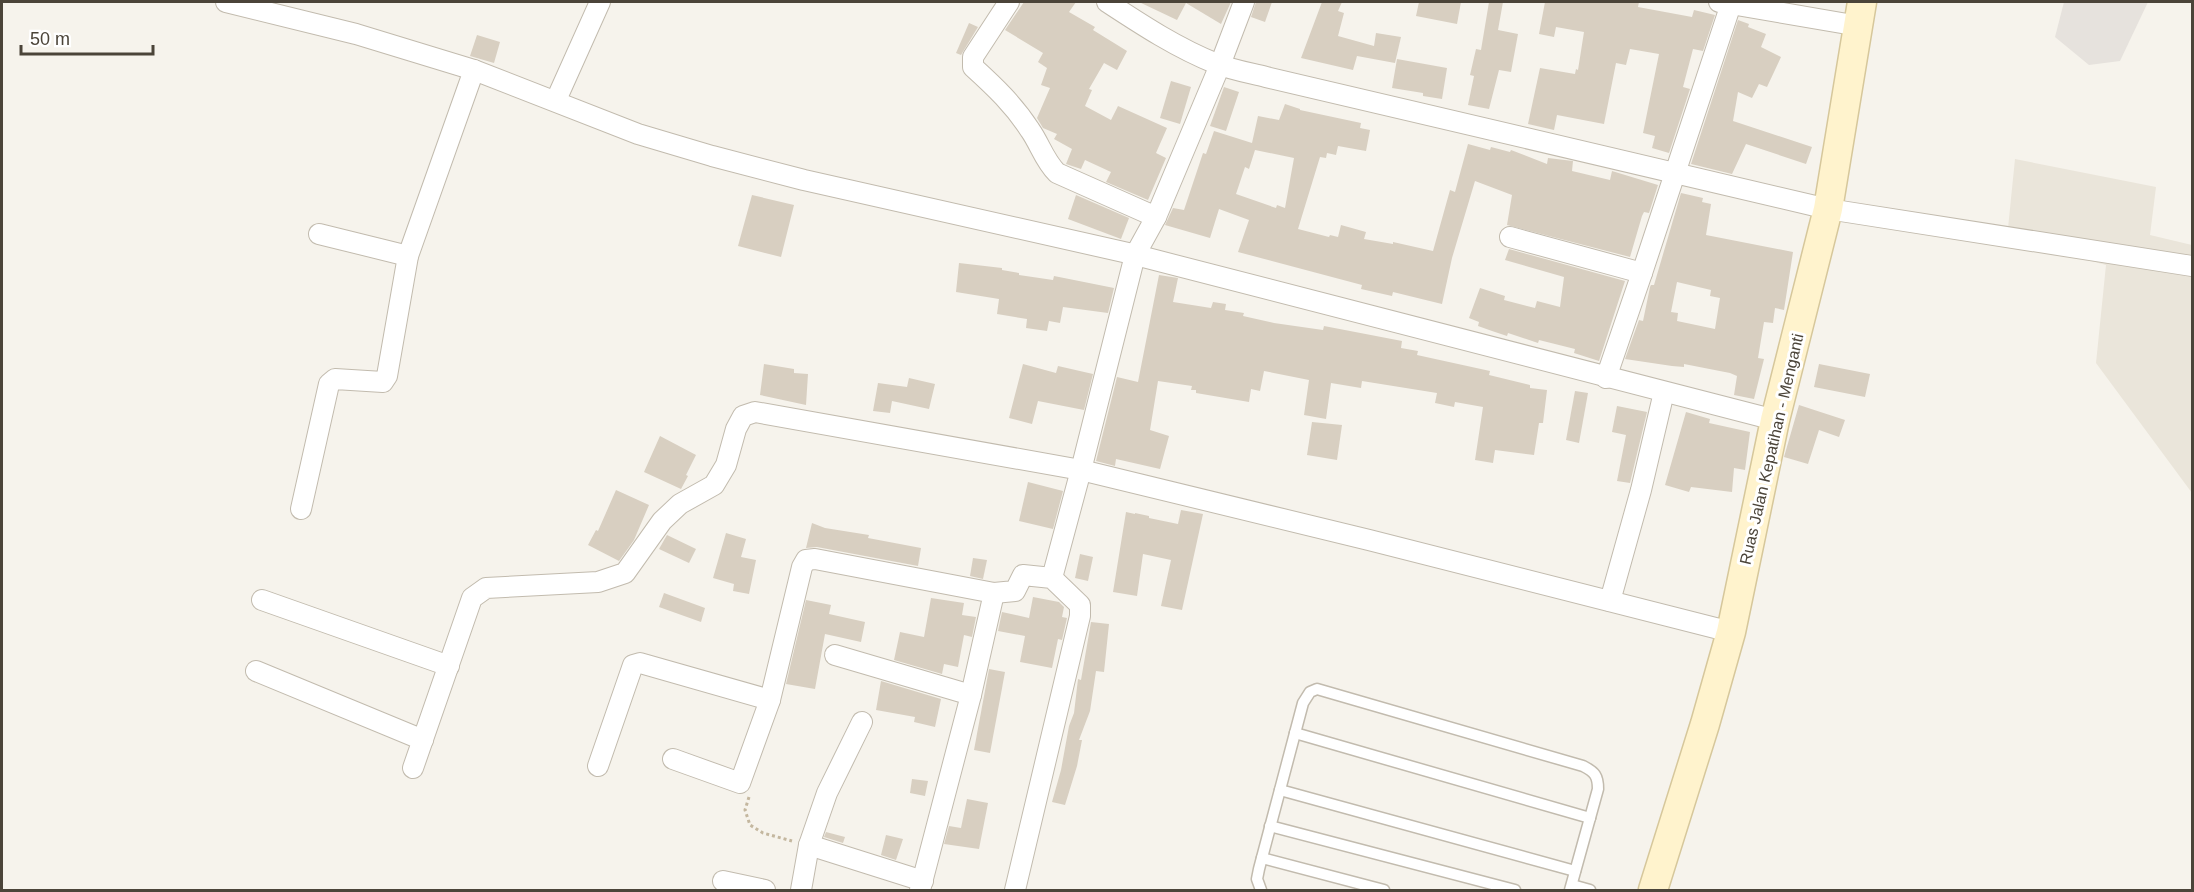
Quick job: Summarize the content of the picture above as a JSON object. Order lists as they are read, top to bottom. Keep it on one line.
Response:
{"streets":{"main road":["Ruas Jalan Kepatihan - Menganti"]},"scale_bar":"50 m"}
